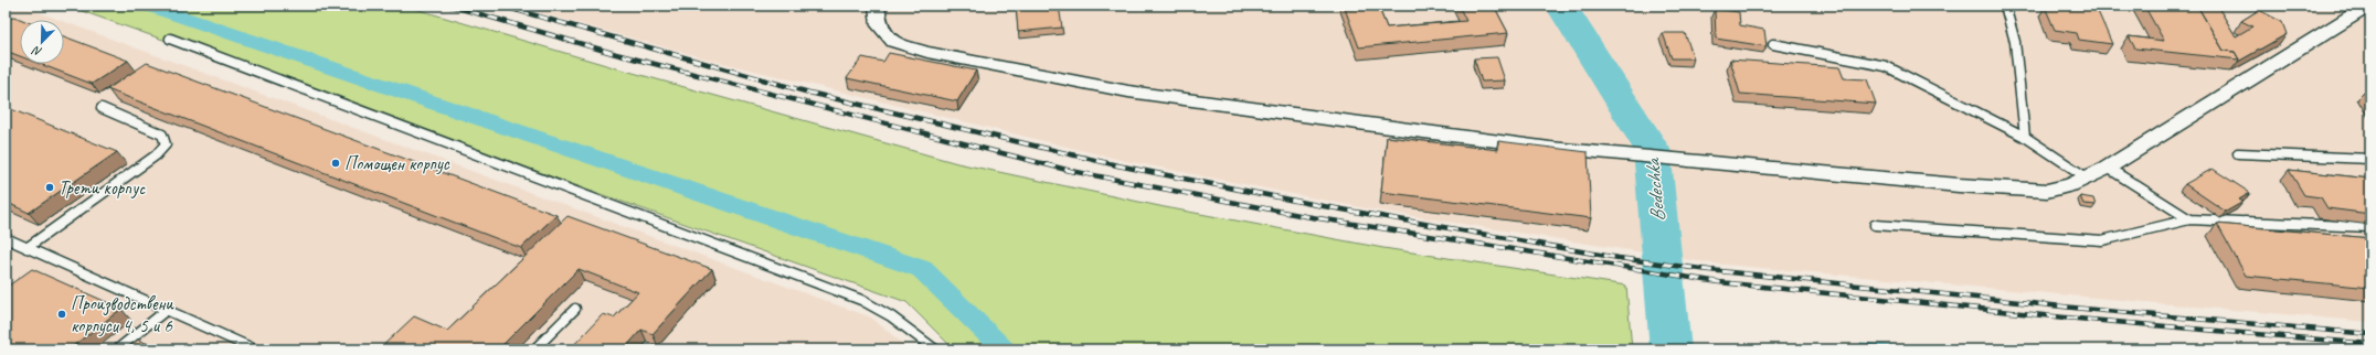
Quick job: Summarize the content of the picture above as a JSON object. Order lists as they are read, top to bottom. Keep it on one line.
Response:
{"water":["Bedechka"],"places":["Помощен корпус","Трети корпус","Производствени корпуси 4, 5 и 6"],"north":"bottom left"}
